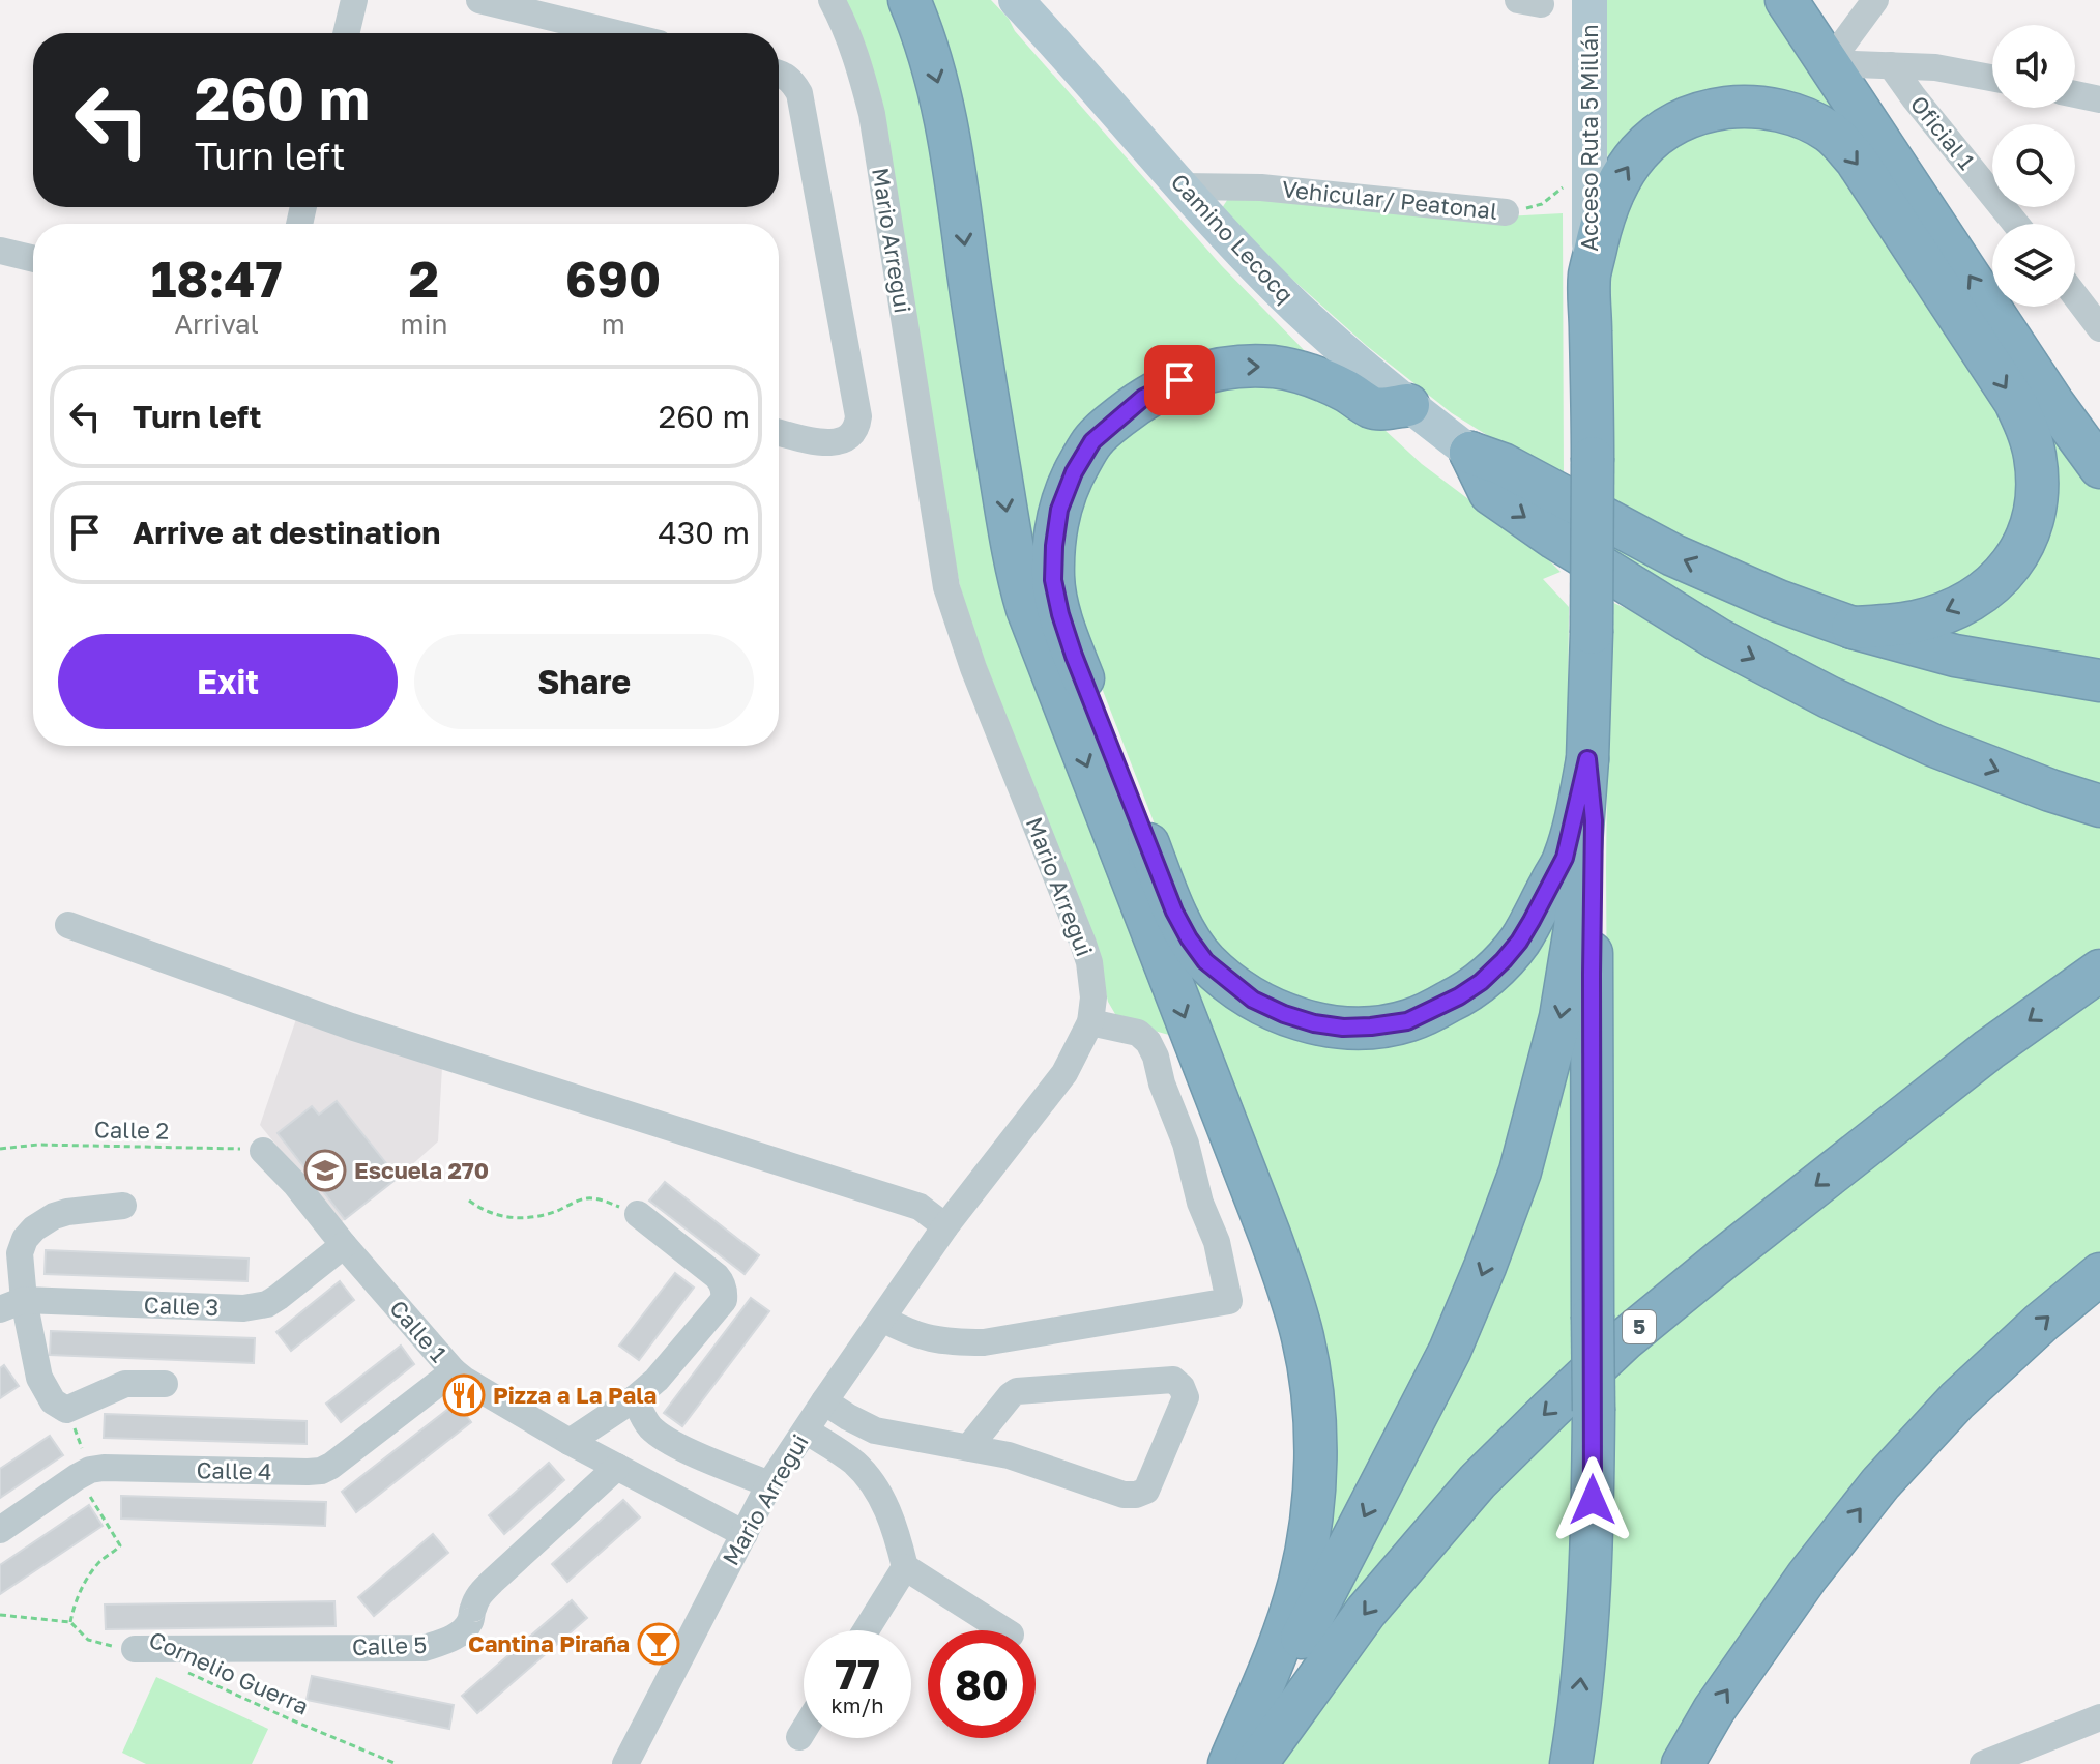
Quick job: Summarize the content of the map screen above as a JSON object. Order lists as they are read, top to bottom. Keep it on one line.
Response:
{"streets":{"highway":["5"],"main road":["Acceso Ruta 5 Millán","Camino Lecocq"],"street":["Oficial 1","Vehicular/ Peatonal","Mario Arregui","Calle 3","Calle 1","Calle 4","Calle 5"],"path":["Calle 2","Cornelio Guerra"]},"crossings":[["Acceso Ruta 5 Millán","Vehicular/ Peatonal"],["Vehicular/ Peatonal","Camino Lecocq"],["Mario Arregui","Calle 1"],["Calle 2","Calle 1"],["Calle 3","Calle 1"],["Calle 1","Calle 4"],["Calle 1","Calle 5"],["Calle 5","Cornelio Guerra"]],"places":{"school or university":["Escuela 270"],"restaurant":["Pizza a La Pala"],"bar":["Cantina Piraña"]},"page":{"turn":["260 m","Turn left"],"eta":["18:47","Arrival","2","min","690","m"],"list":[{"name":"Turn left","value":"260 m"},{"name":"Arrive at destination","value":"430 m"}],"buttons":["Exit","Share"],"speed":"77 km/h","limit":"80"}}
